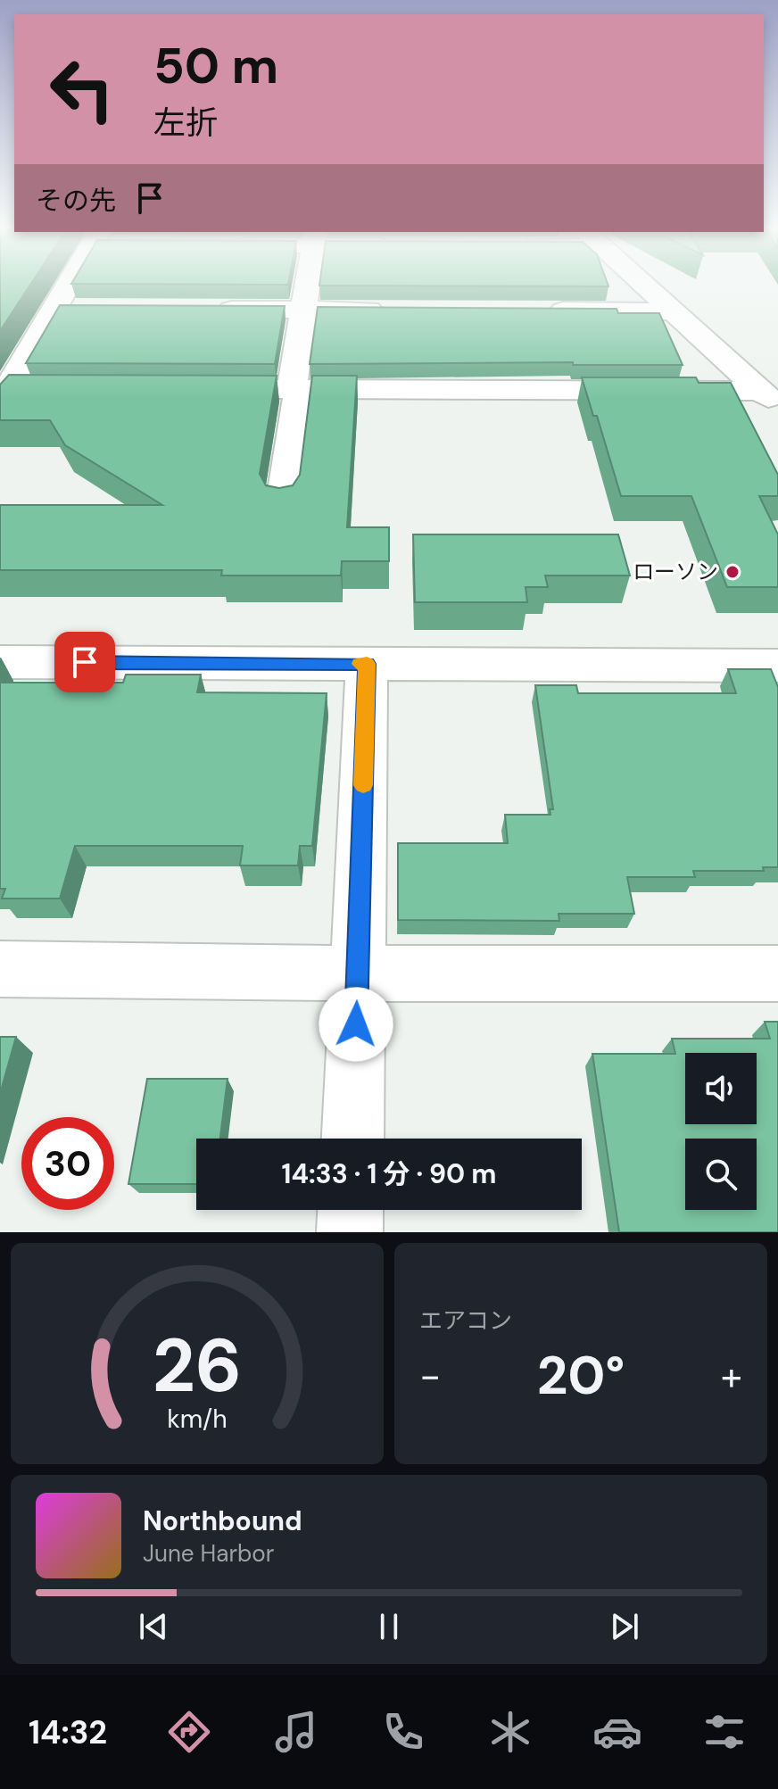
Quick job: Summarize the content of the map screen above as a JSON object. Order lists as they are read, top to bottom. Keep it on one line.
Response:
{"places":["ローソン"],"page":{"turn":["50 m","左折"],"then":"その先","limit":"30","trip":"14:33 · 1 分 · 90 m","tile":"エアコン","heat":["−","20°","+"],"song":["Northbound","June Harbor"],"tabs":"14:32","gauge":["26","km/h"]}}
